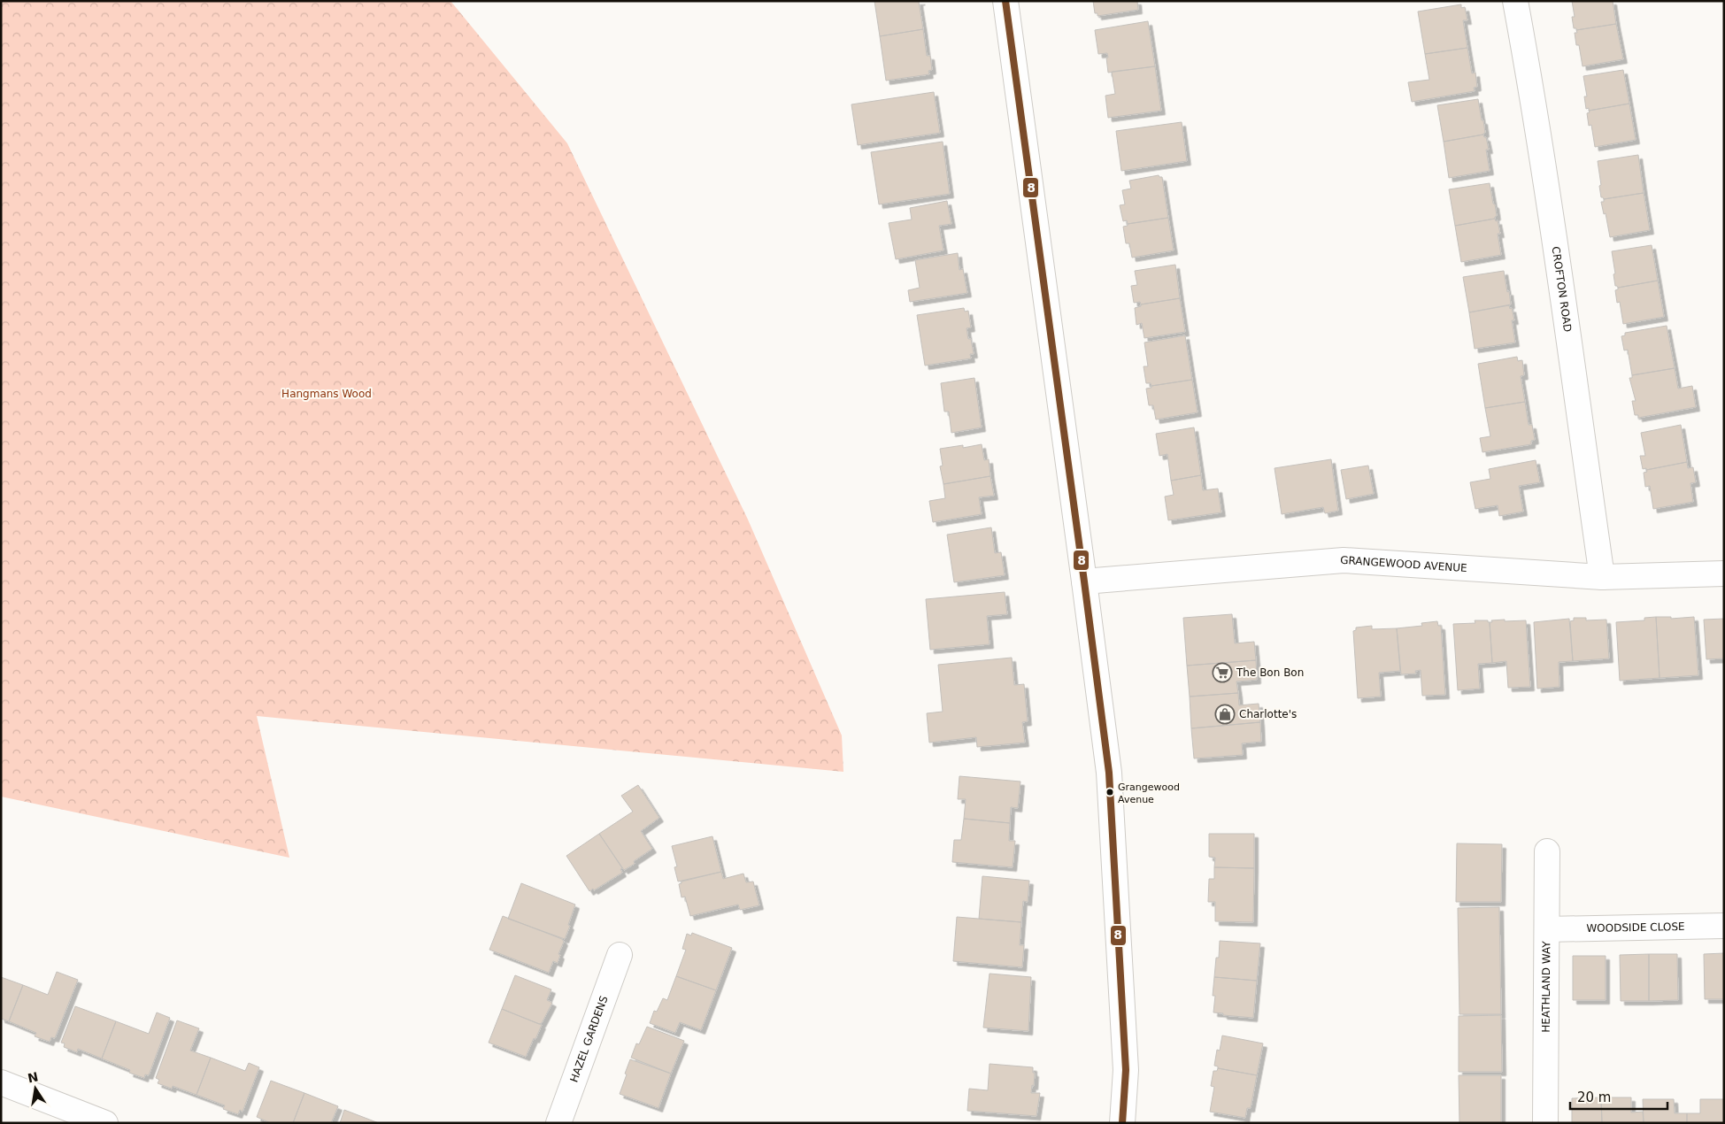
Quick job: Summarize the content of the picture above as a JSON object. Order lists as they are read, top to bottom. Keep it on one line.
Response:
{"streets":{"street":["CROFTON ROAD","GRANGEWOOD AVENUE","WOODSIDE CLOSE","HEATHLAND WAY","HAZEL GARDENS"]},"crossings":[["CROFTON ROAD","GRANGEWOOD AVENUE"],["WOODSIDE CLOSE","HEATHLAND WAY"]],"parks":["Hangmans Wood"],"places":{"supermarket":["The Bon Bon"],"shop":["Charlotte's"],"other":["Grangewood Avenue"]},"lines":["transit line 8"],"scale_bar":"20 m","north":"top"}
